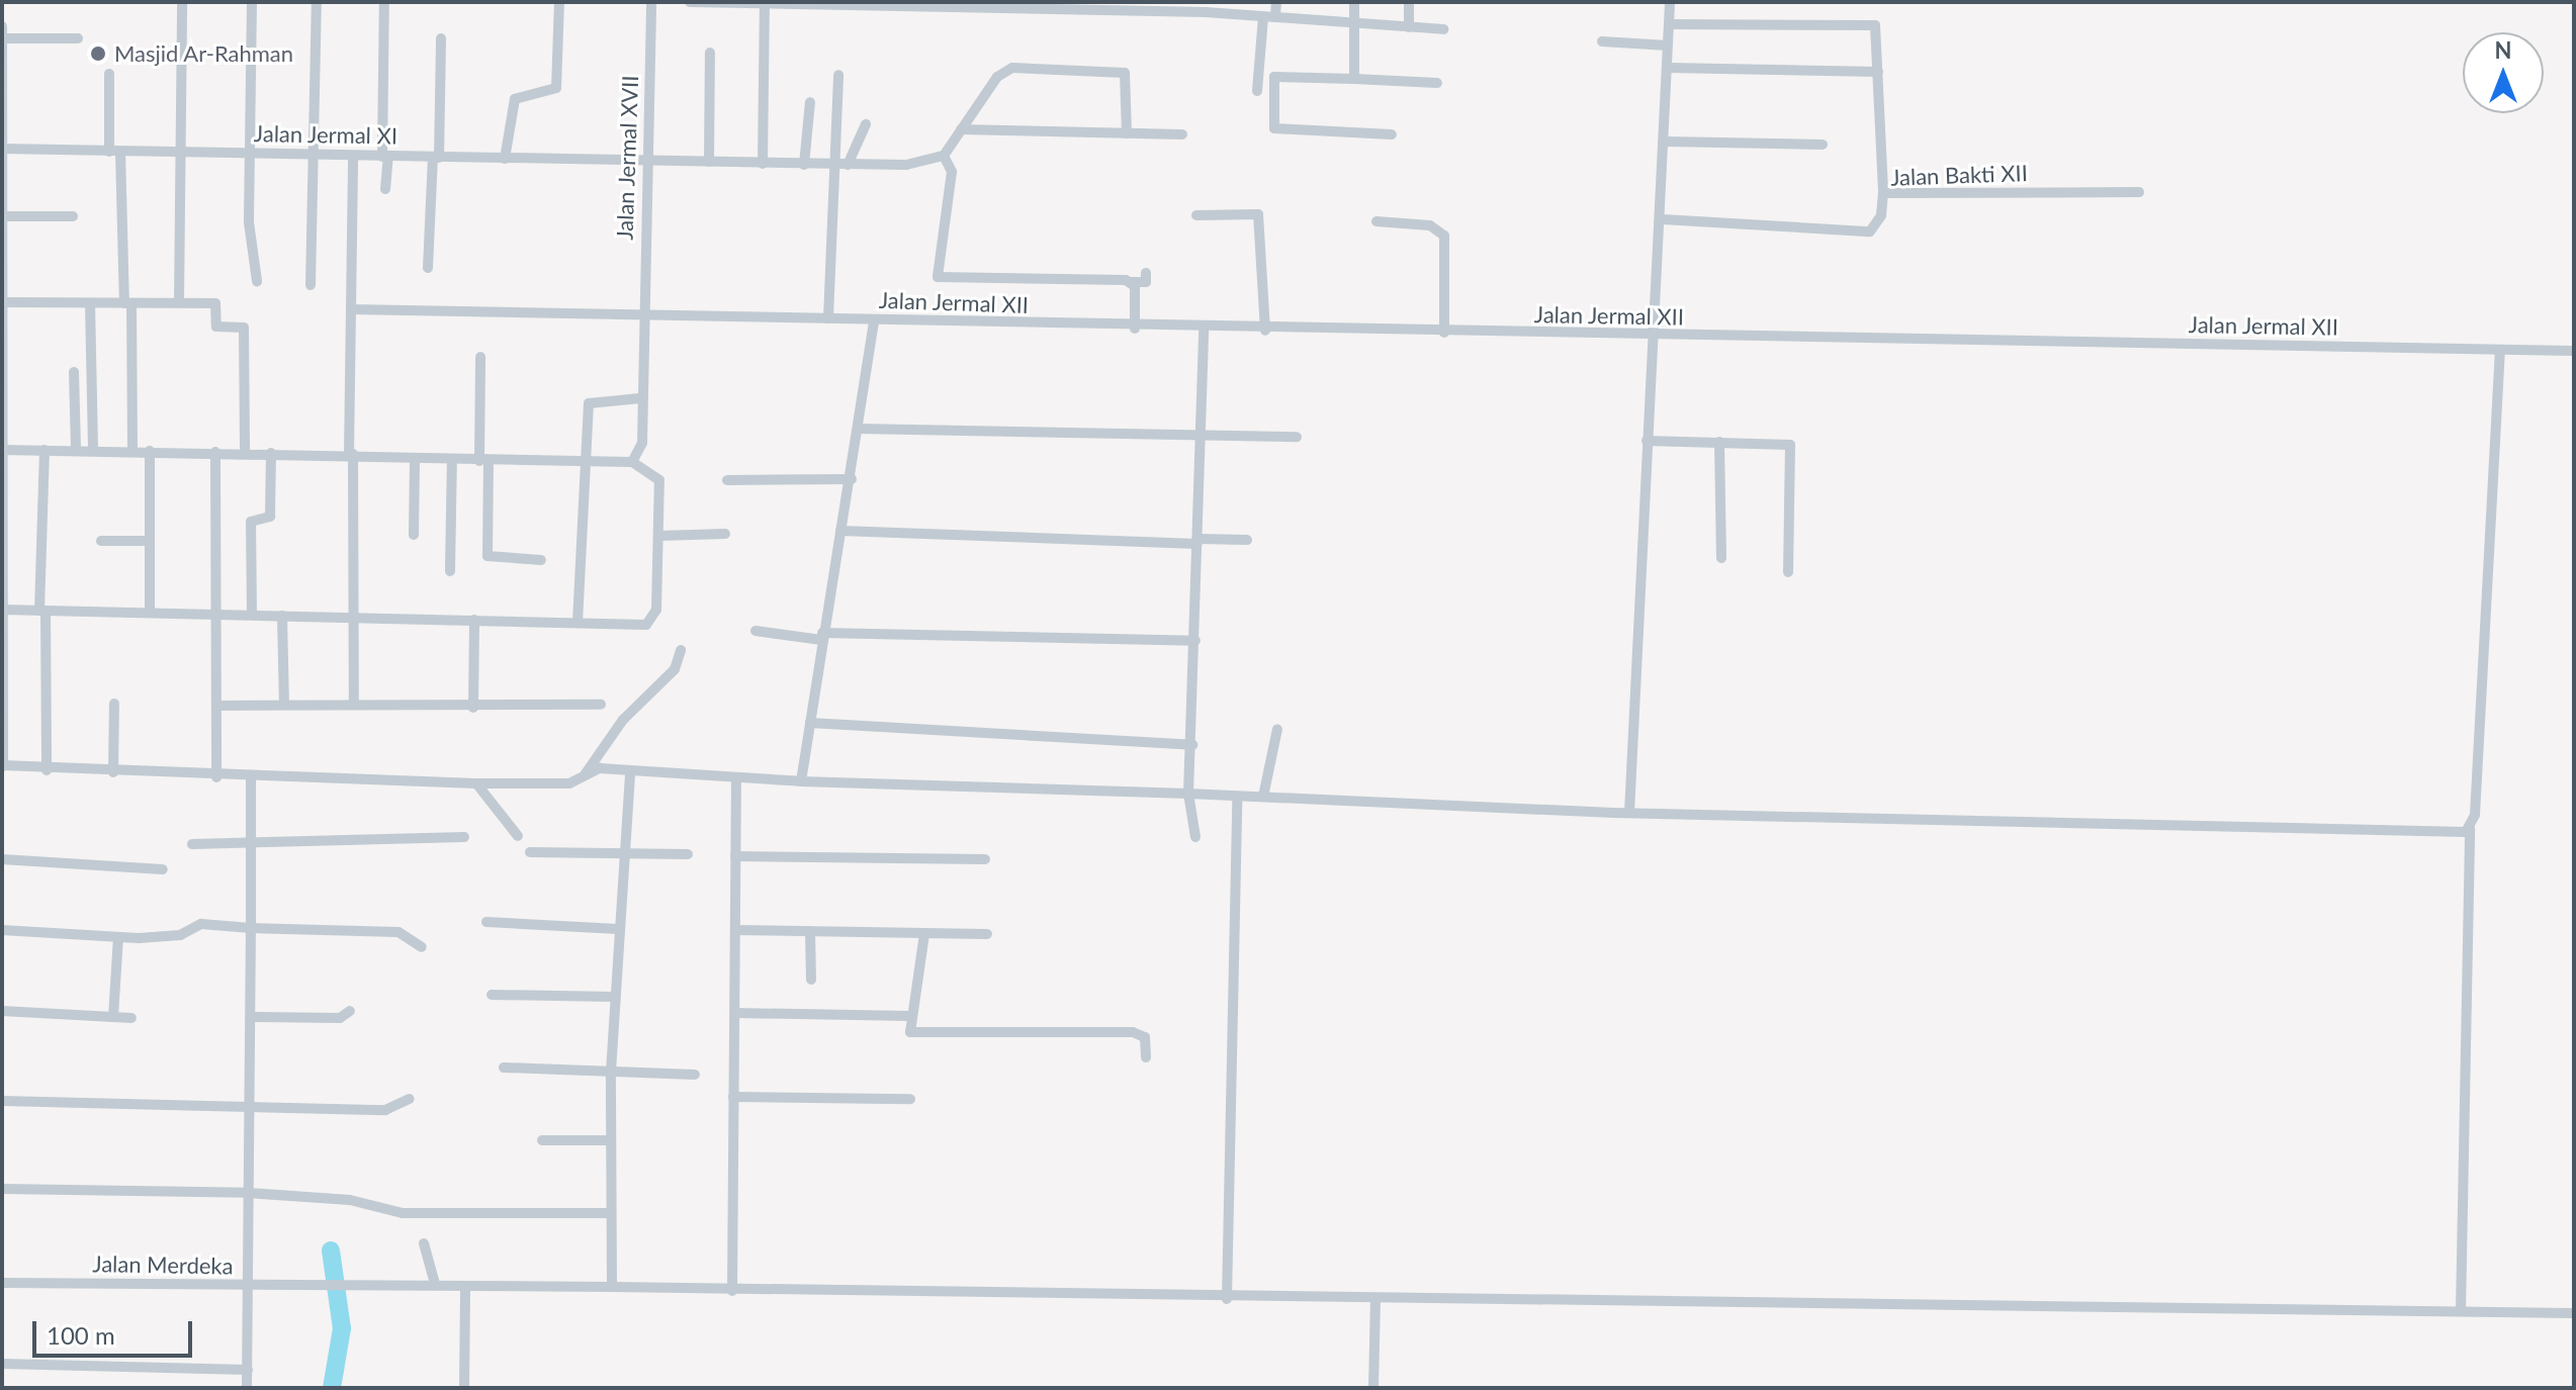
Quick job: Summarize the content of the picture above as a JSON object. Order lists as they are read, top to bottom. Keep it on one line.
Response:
{"streets":{"street":["Jalan Jermal XI","Jalan Jermal XVII","Jalan Bakti XII","Jalan Jermal XII","Jalan Merdeka"]},"crossings":[["Jalan Jermal XI","Jalan Jermal XVII"],["Jalan Jermal XVII","Jalan Jermal XII"]],"places":["Masjid Ar-Rahman"],"scale_bar":"100 m","north":"top"}
